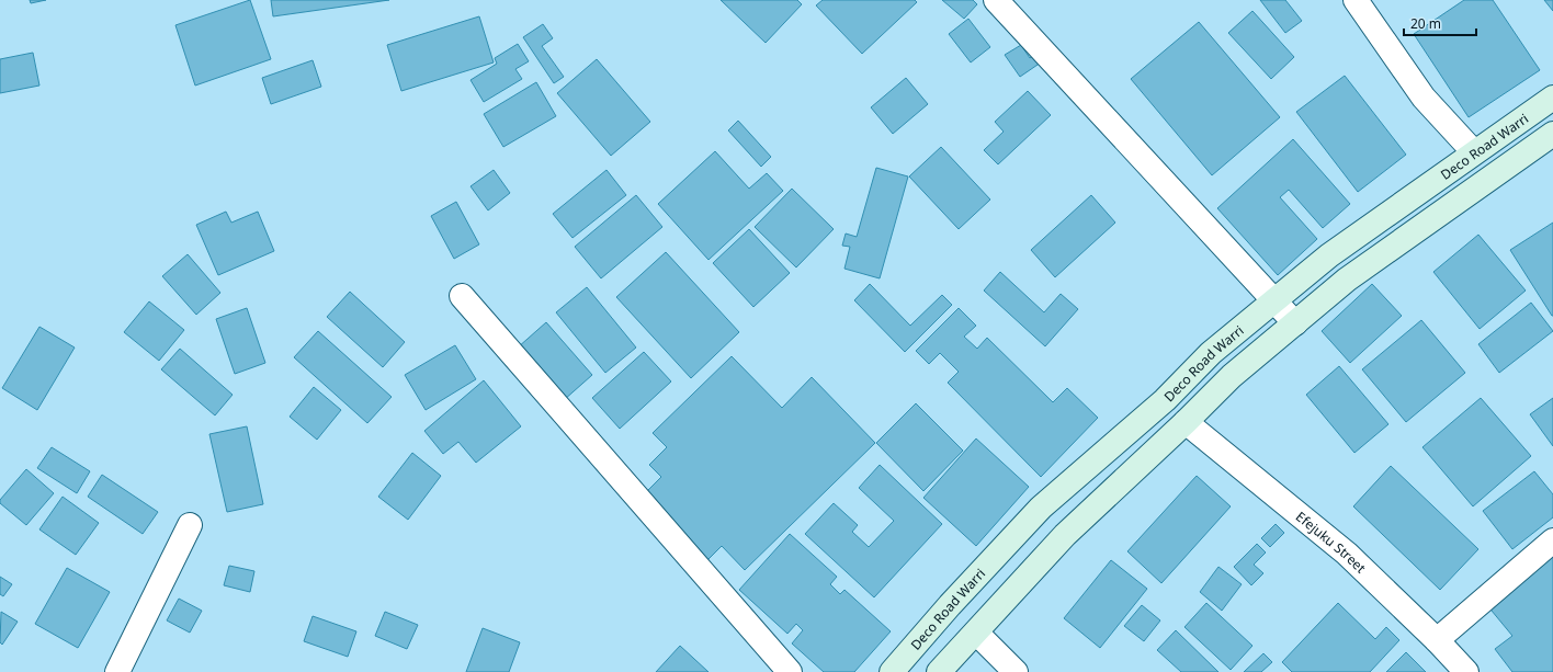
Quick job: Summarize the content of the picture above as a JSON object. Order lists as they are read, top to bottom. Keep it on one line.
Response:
{"streets":{"main road":["Deco Road Warri"],"street":["Efejuku Street"]},"crossings":[["Deco Road Warri","Efejuku Street"]],"scale_bar":"20 m"}
